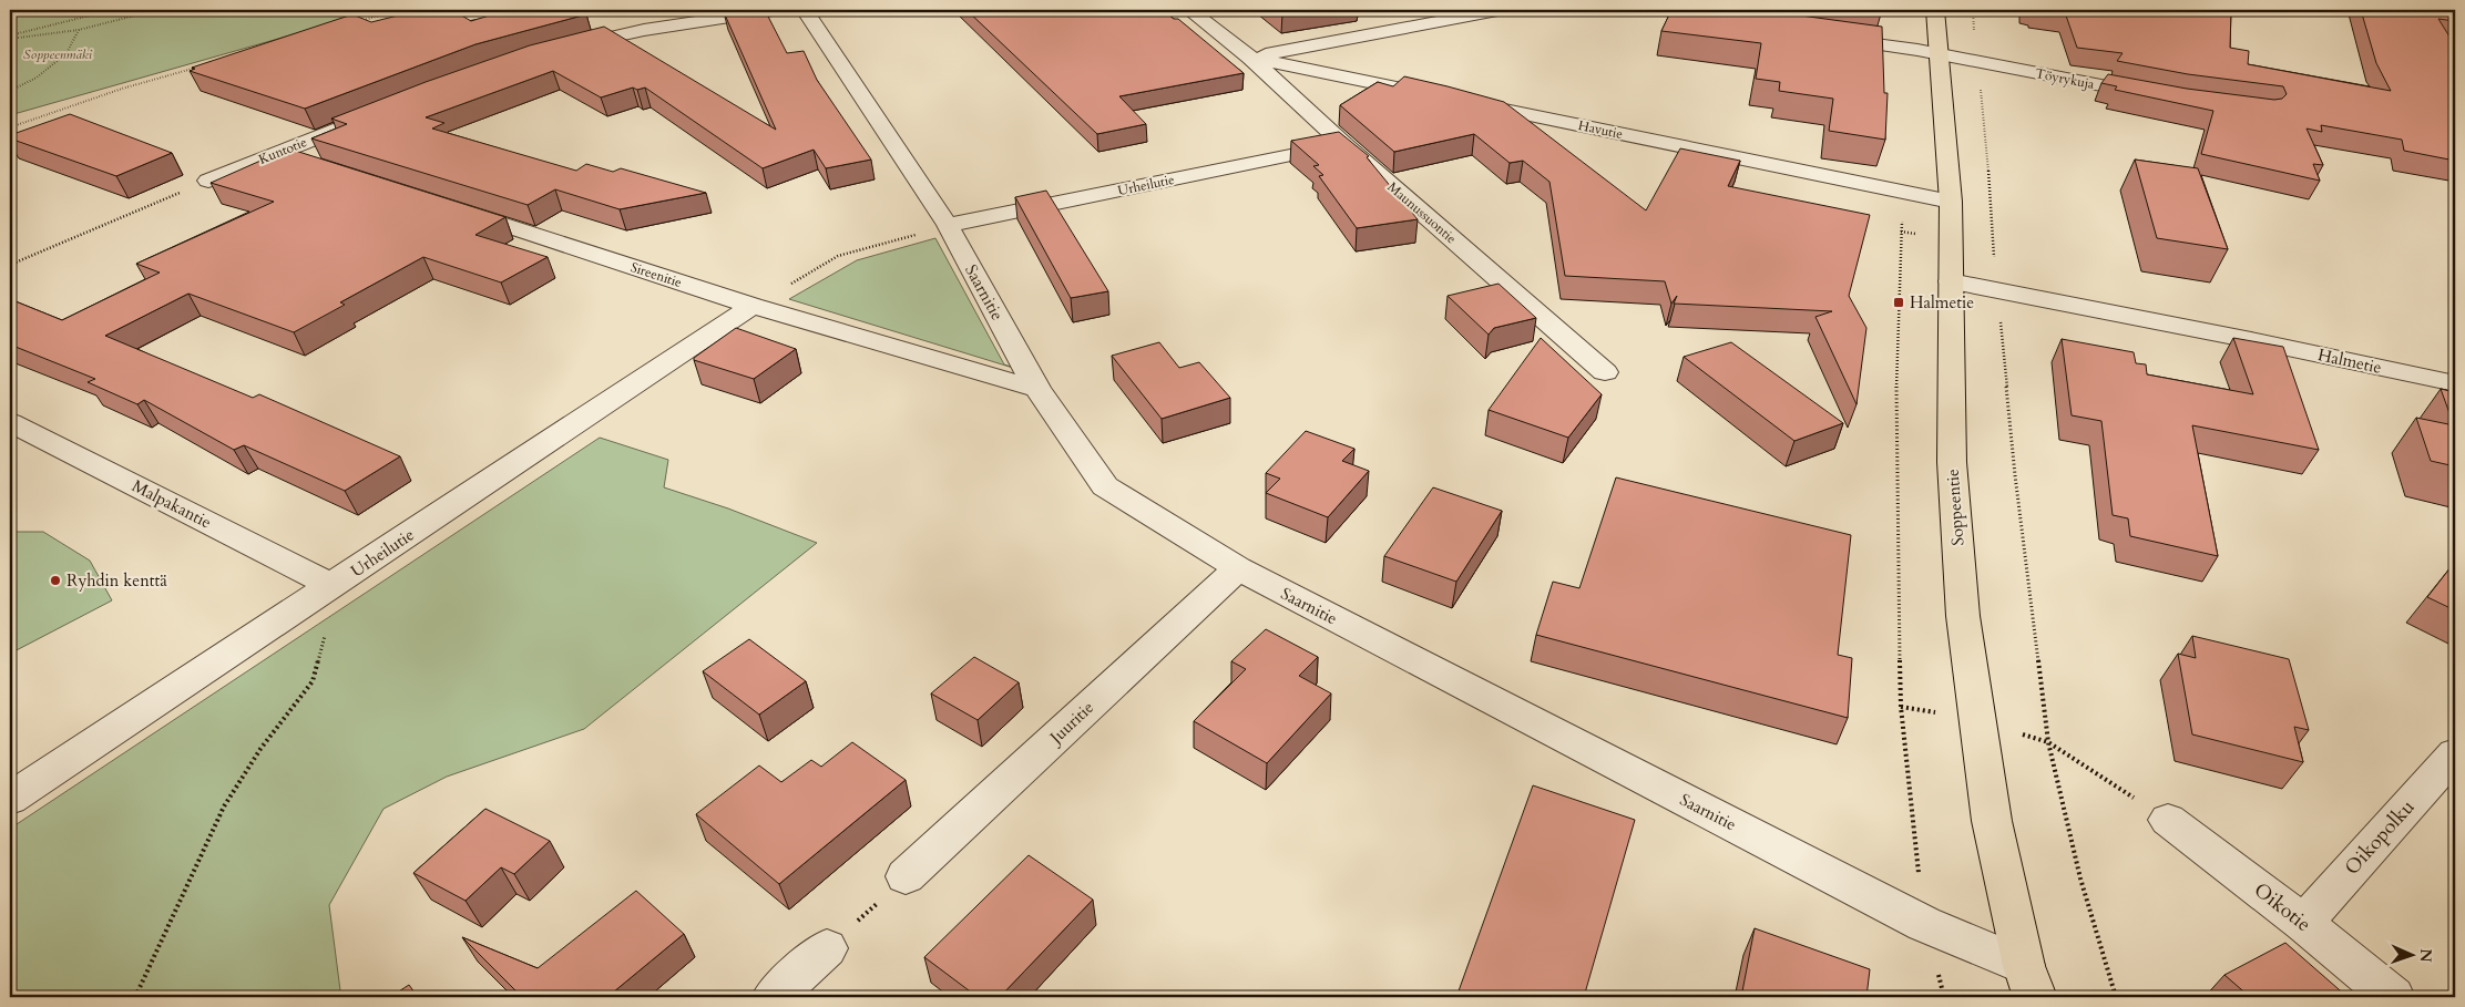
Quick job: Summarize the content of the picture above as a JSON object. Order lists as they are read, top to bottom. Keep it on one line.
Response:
{"streets":{"main road":["Soppeentie"],"street":["Töyrykuja","Havutie","Kuntotie","Urheilutie","Maunussuontie","Sireenitie","Saarnitie","Halmetie","Malpakantie","Juuritie","Oikopolku","Oikotie"]},"crossings":[["Töyrykuja","Soppeentie"],["Havutie","Soppeentie"],["Urheilutie","Maunussuontie"],["Urheilutie","Sireenitie"],["Urheilutie","Saarnitie"],["Urheilutie","Malpakantie"],["Sireenitie","Saarnitie"],["Saarnitie","Soppeentie"],["Saarnitie","Juuritie"],["Halmetie","Soppeentie"],["Oikopolku","Oikotie"]],"parks":["Soppeenmäki"],"places":{"transit":["Halmetie"],"other":["Ryhdin kenttä"]},"north":"right"}
